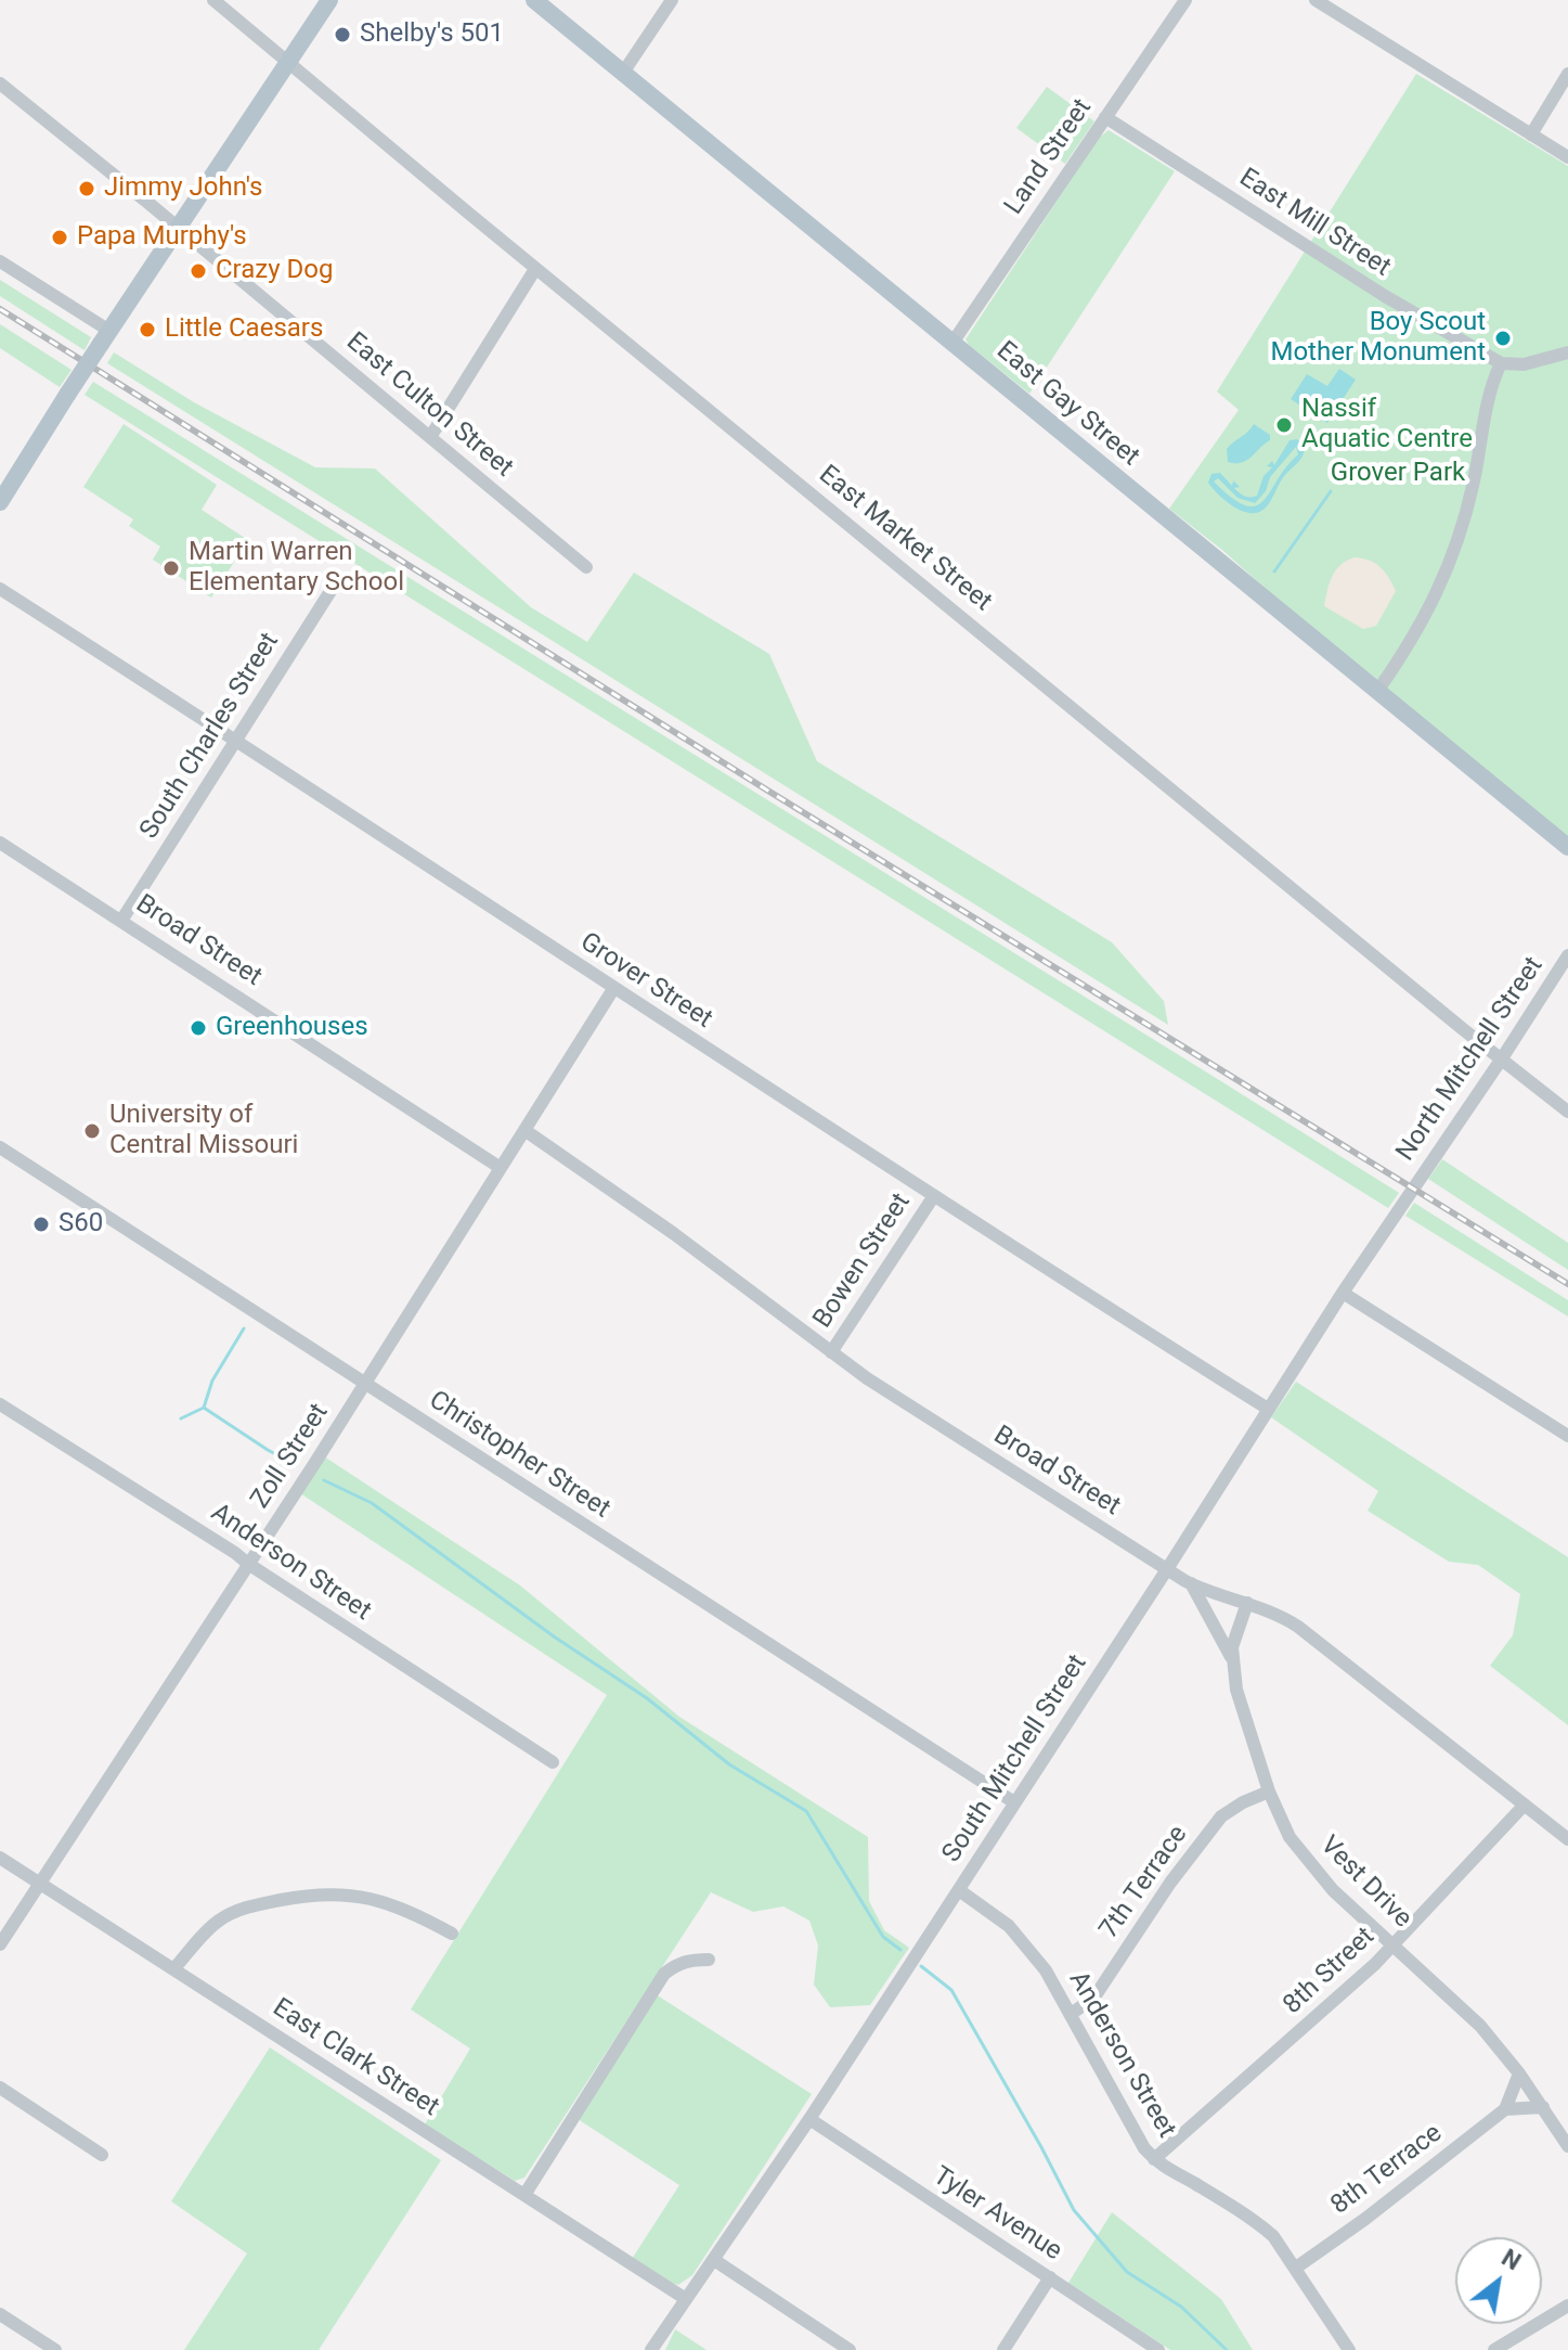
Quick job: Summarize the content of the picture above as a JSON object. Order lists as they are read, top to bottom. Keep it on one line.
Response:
{"streets":{"main road":["East Gay Street"],"street":["Land Street","East Mill Street","East Culton Street","East Market Street","South Charles Street","Broad Street","Grover Street","North Mitchell Street","Bowen Street","Christopher Street","Zoll Street","Anderson Street","South Mitchell Street","7th Terrace","Vest Drive","8th Street","East Clark Street","8th Terrace","Tyler Avenue"]},"crossings":[["Land Street","East Mill Street"],["Land Street","East Gay Street"],["East Market Street","North Mitchell Street"],["South Charles Street","Broad Street"],["South Charles Street","Grover Street"],["Broad Street","Bowen Street"],["Broad Street","Zoll Street"],["Broad Street","South Mitchell Street"],["Broad Street","Vest Drive"],["Broad Street","8th Street"],["Grover Street","Bowen Street"],["Grover Street","Zoll Street"],["Grover Street","South Mitchell Street"],["North Mitchell Street","South Mitchell Street"],["Christopher Street","Zoll Street"],["Christopher Street","South Mitchell Street"],["Zoll Street","Anderson Street"],["Zoll Street","East Clark Street"],["Anderson Street","South Mitchell Street"],["Anderson Street","7th Terrace"],["Anderson Street","8th Street"],["Anderson Street","8th Terrace"],["South Mitchell Street","East Clark Street"],["South Mitchell Street","Tyler Avenue"],["7th Terrace","Vest Drive"],["Vest Drive","8th Street"]],"parks":["Grover Park"],"places":["Shelby's 501","Jimmy John's","Papa Murphy's","Crazy Dog","Little Caesars","Boy Scout Mother Monument","Nassif Aquatic Centre","Martin Warren Elementary School","Greenhouses","University of Central Missouri","S60"],"north":"top right"}
